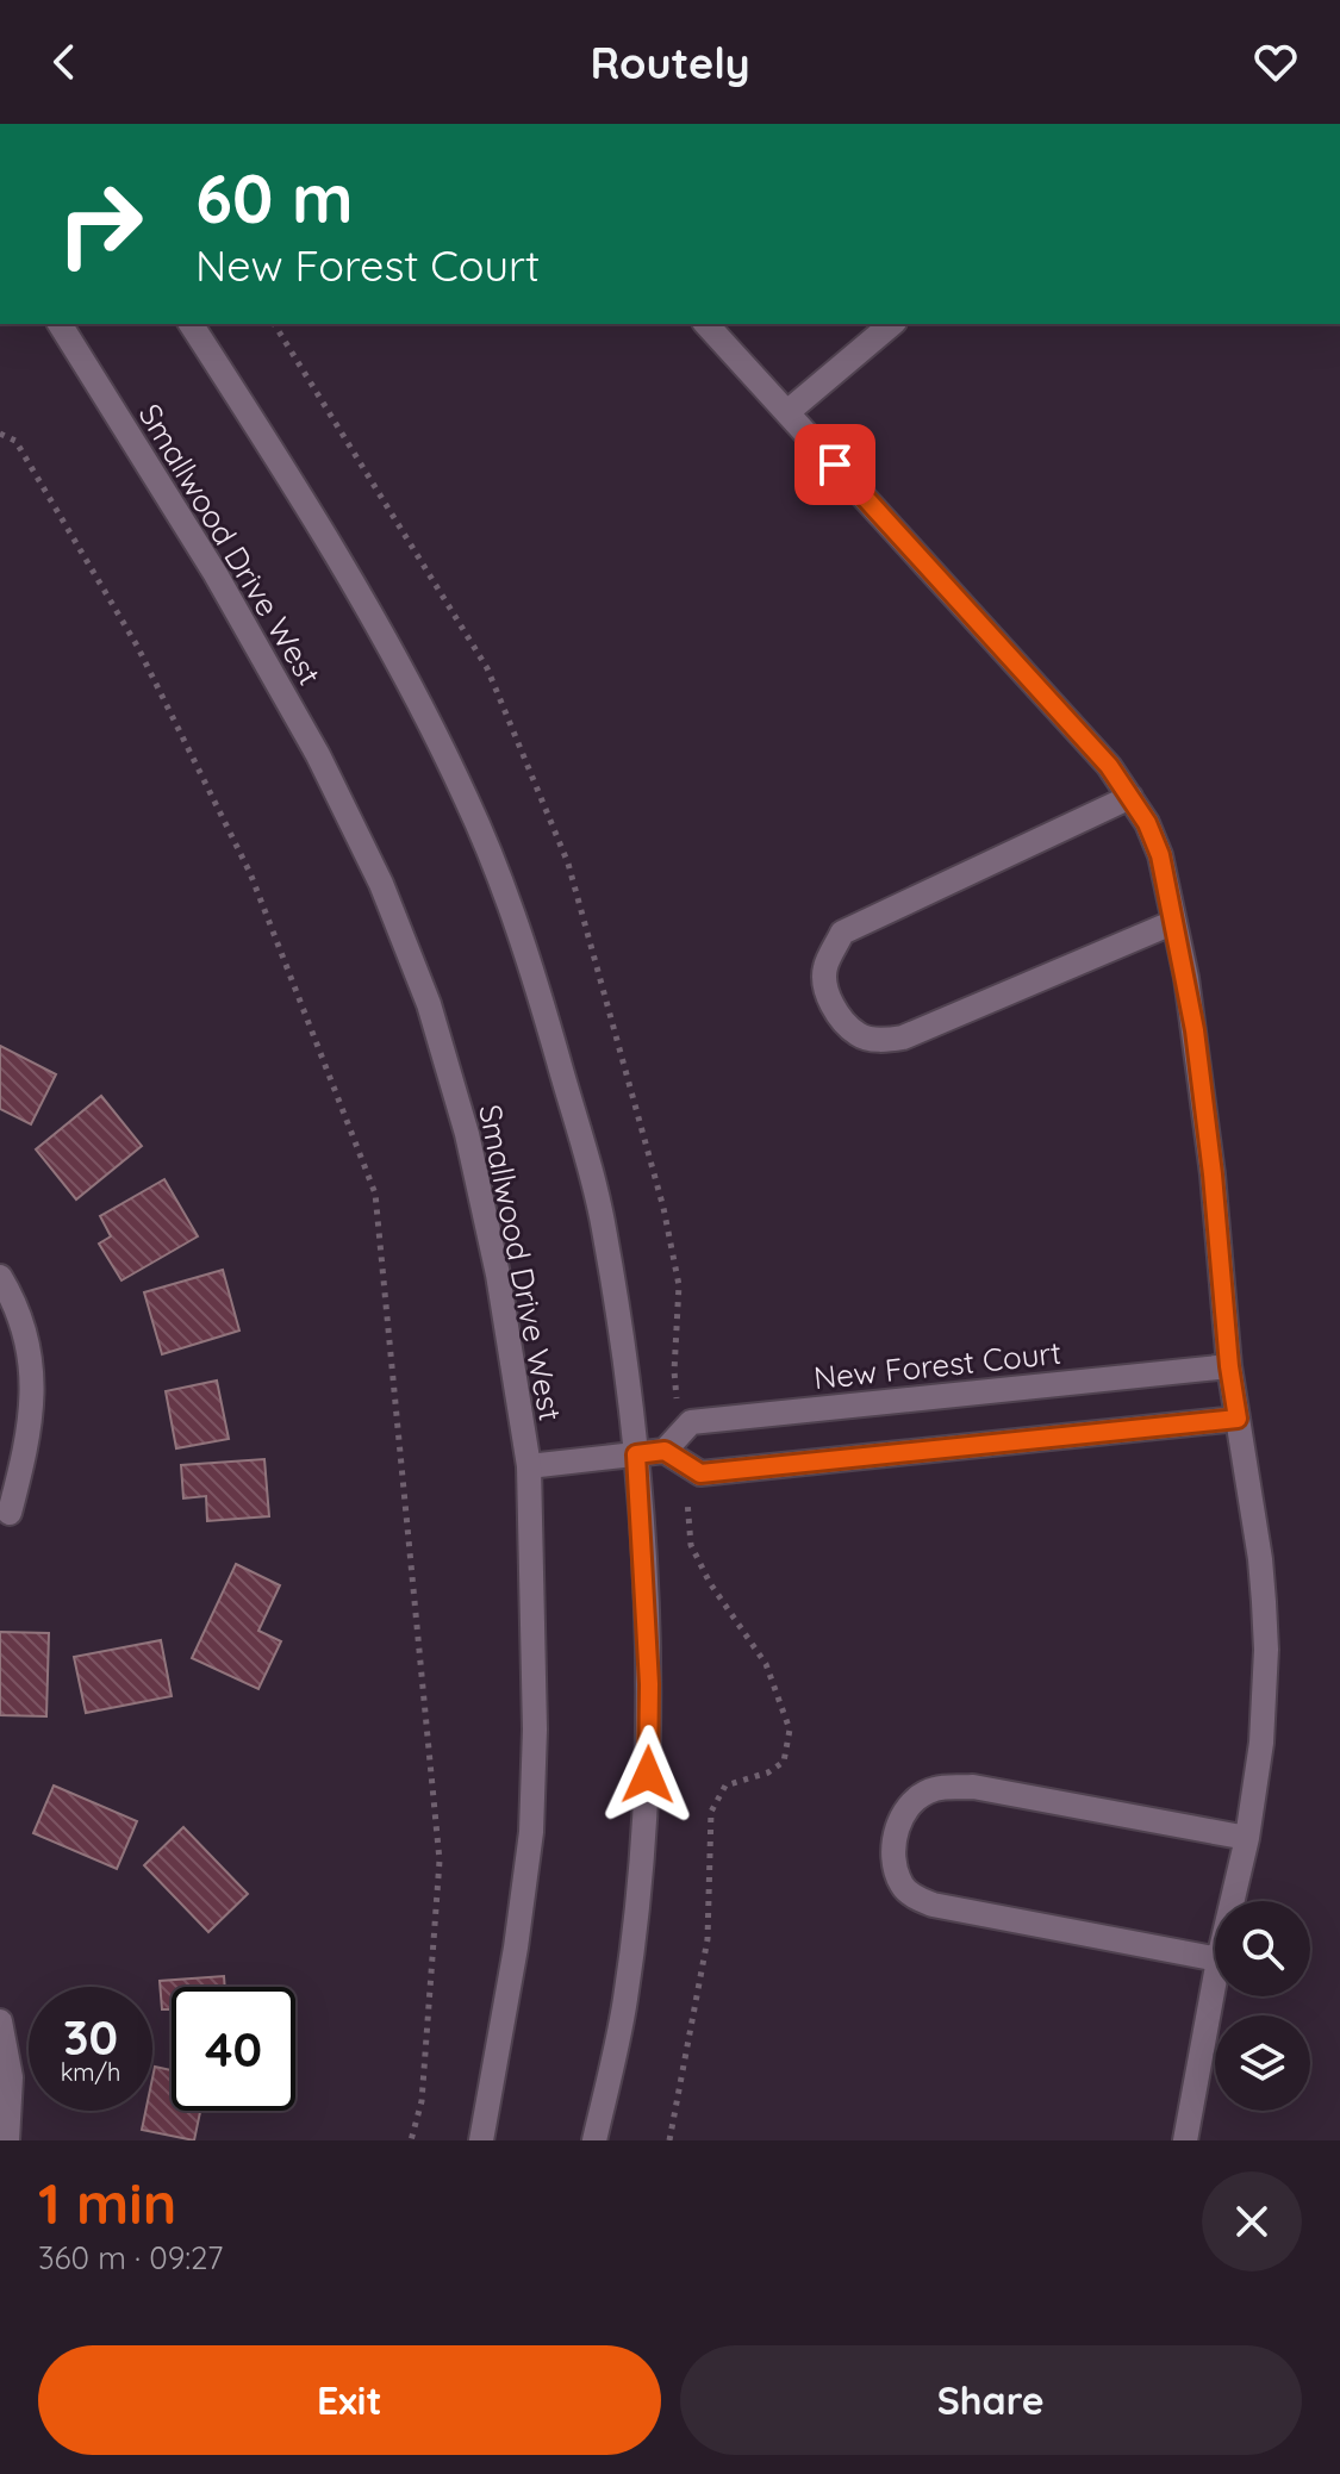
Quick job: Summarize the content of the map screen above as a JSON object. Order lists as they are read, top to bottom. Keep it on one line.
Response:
{"streets":{"street":["Smallwood Drive West","New Forest Court"]},"page":{"header":"Routely","turn":["60 m","New Forest Court"],"speed":"30 km/h","limit":"40","heading":["1 min","360 m · 09:27"],"buttons":["Exit","Share"]}}
